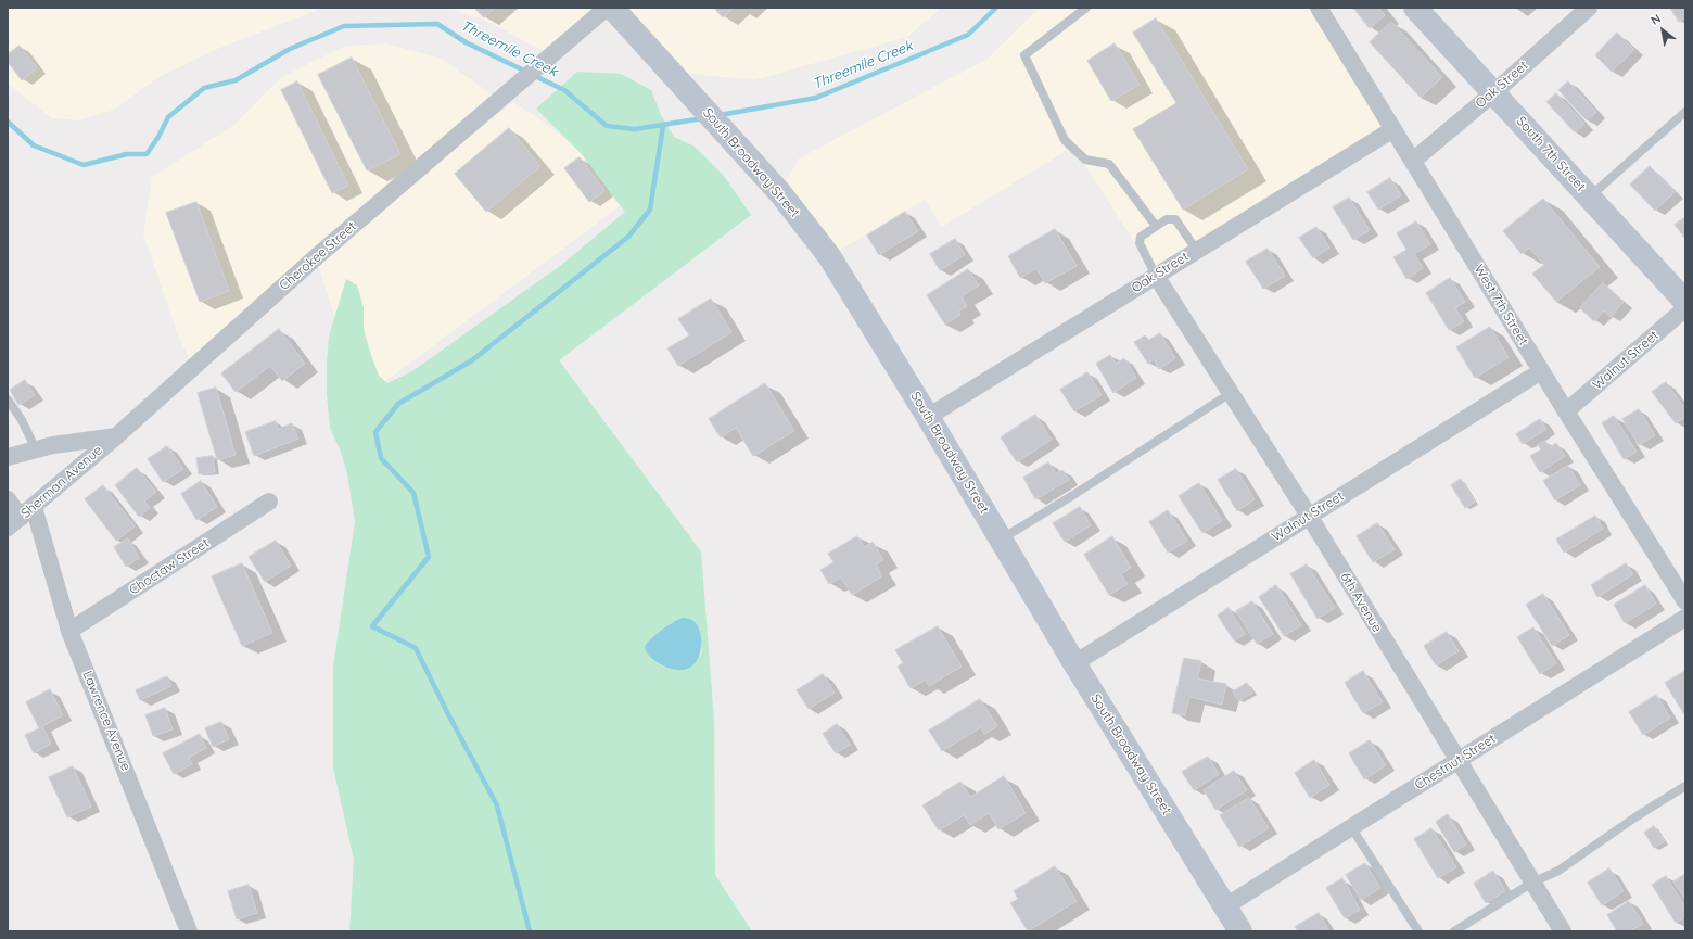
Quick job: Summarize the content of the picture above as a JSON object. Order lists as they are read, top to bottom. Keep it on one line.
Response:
{"streets":{"street":["Oak Street","South 7th Street","South Broadway Street","Cherokee Street","West 7th Street","Walnut Street","Sherman Avenue","Choctaw Street","6th Avenue","Lawrence Avenue","Chestnut Street"]},"crossings":[["Oak Street","South 7th Street"],["Oak Street","South Broadway Street"],["Oak Street","West 7th Street"],["Oak Street","6th Avenue"],["South Broadway Street","Walnut Street"],["South Broadway Street","Chestnut Street"],["Cherokee Street","Sherman Avenue"],["West 7th Street","Walnut Street"],["Walnut Street","6th Avenue"],["Sherman Avenue","Lawrence Avenue"],["Choctaw Street","Lawrence Avenue"],["6th Avenue","Chestnut Street"]],"water":["Threemile Creek"],"north":"top left"}
